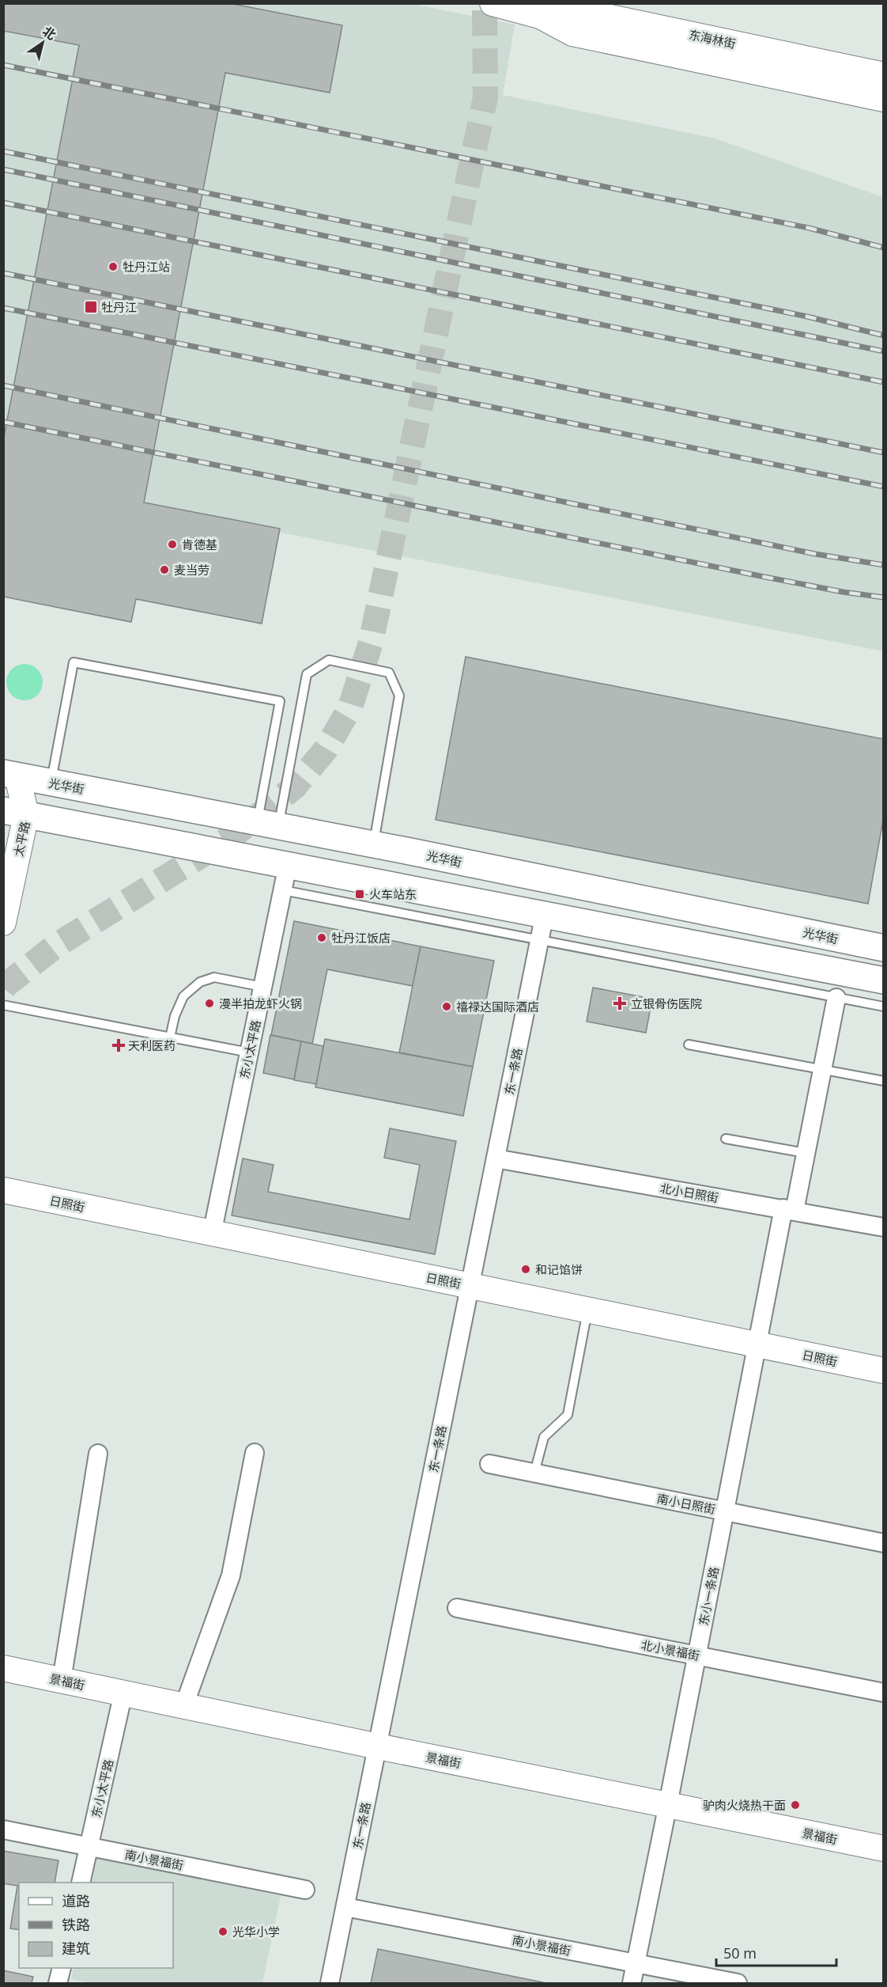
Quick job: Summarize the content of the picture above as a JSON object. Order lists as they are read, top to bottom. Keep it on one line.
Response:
{"streets":{"highway":["光华街"],"street":["东海林街","太平路","东小太平路","东一条路","北小日照街","日照街","南小日照街","东小一条路","北小景福街","景福街","南小景福街"]},"crossings":[["光华街","太平路"],["东小太平路","日照街"],["东小太平路","景福街"],["东小太平路","南小景福街"],["东一条路","北小日照街"],["东一条路","日照街"],["东一条路","景福街"],["东一条路","南小景福街"],["北小日照街","东小一条路"],["日照街","东小一条路"],["南小日照街","东小一条路"],["东小一条路","北小景福街"],["东小一条路","景福街"],["东小一条路","南小景福街"]],"places":{"other":["牡丹江站","肯德基","麦当劳","牡丹江饭店","漫半拍龙虾火锅","禧禄达国际酒店","和记馅饼","驴肉火烧热干面","光华小学"],"transit":["牡丹江","火车站东"],"health":["立银骨伤医院","天利医药"]},"legend":["道路","铁路","建筑"],"scale_bar":"50 m","north":"top right"}
